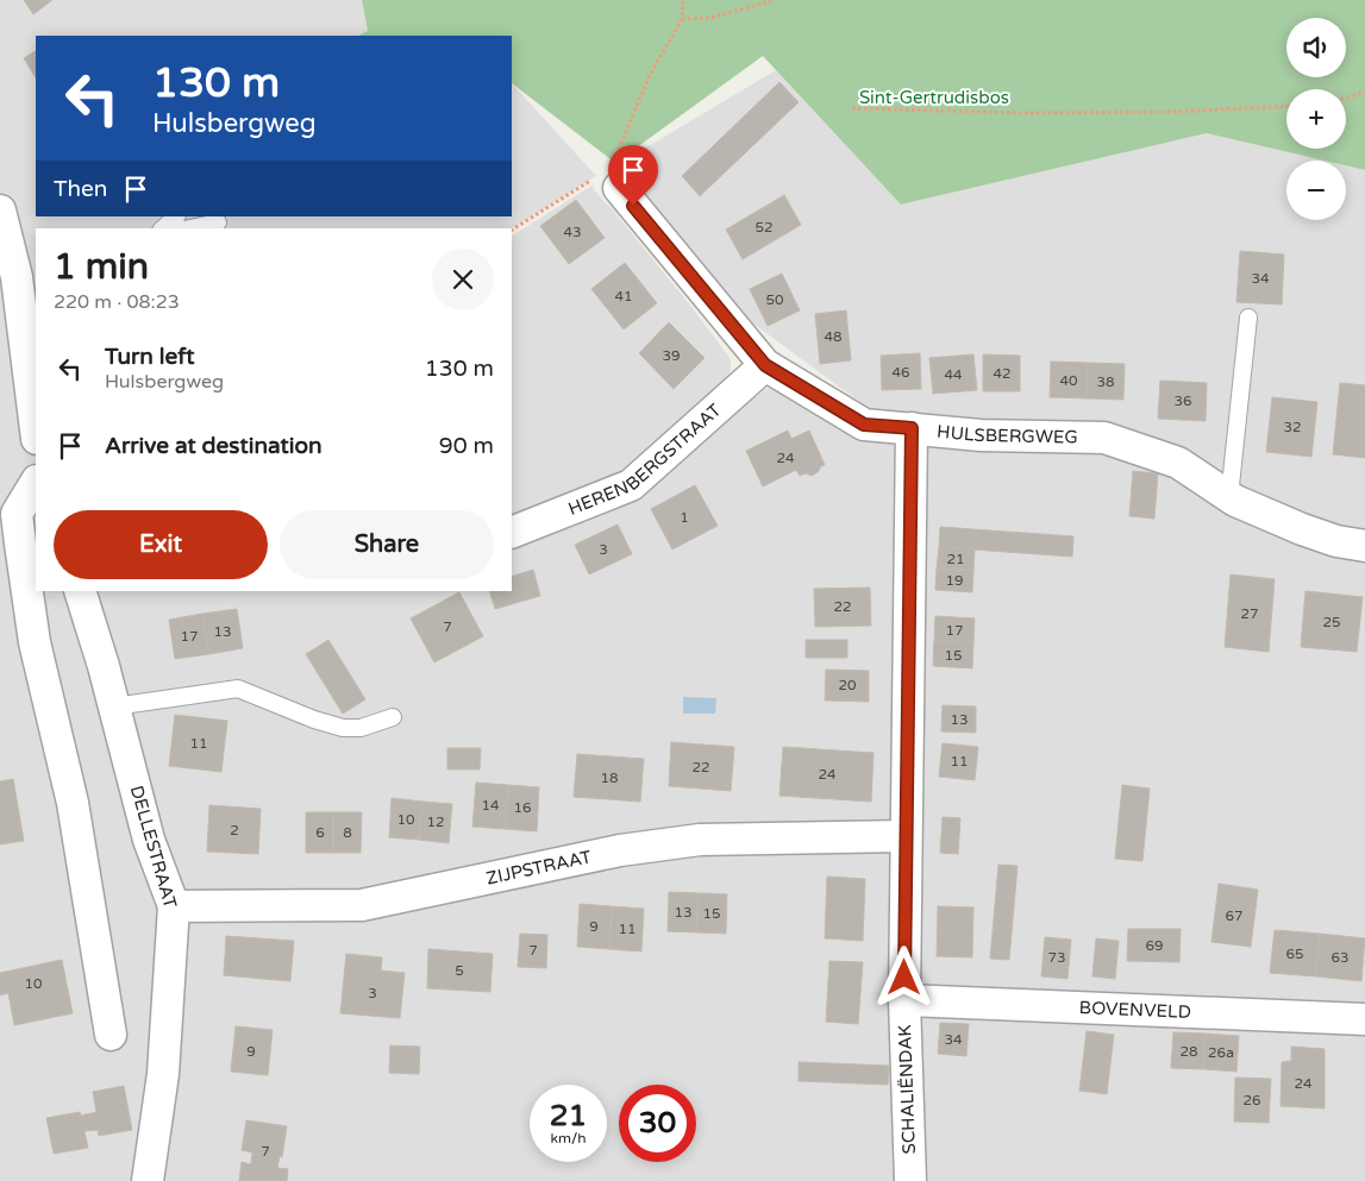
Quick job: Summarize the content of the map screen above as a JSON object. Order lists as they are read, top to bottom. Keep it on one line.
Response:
{"streets":{"street":["HULSBERGWEG","HERENBERGSTRAAT","DELLESTRAAT","ZIJPSTRAAT","BOVENVELD","SCHALIËNDAK"]},"crossings":[["HULSBERGWEG","HERENBERGSTRAAT"],["HULSBERGWEG","SCHALIËNDAK"],["DELLESTRAAT","ZIJPSTRAAT"],["ZIJPSTRAAT","SCHALIËNDAK"],["BOVENVELD","SCHALIËNDAK"]],"parks":["Sint-Gertrudisbos"],"house_numbers":["52","43","34","41","50","48","39","46","42","44","40","38","36","32","24","1","3","21","19","22","27","25","7","17","13","17","15","20","13","11","11","22","24","18","14","16","10","12","2","6","8","13","15","67","9","11","69","7","65","73","63","5","10","3","34","9","28","26a","24","26","7"],"page":{"map_buttons":["+","−"],"turn":["130 m","Hulsbergweg"],"then":"Then","heading":["1 min","220 m · 08:23"],"list":[{"name":"Turn left","note":"Hulsbergweg","value":"130 m"},{"name":"Arrive at destination","value":"90 m"}],"buttons":["Exit","Share"],"speed":"21 km/h","limit":"30"}}
